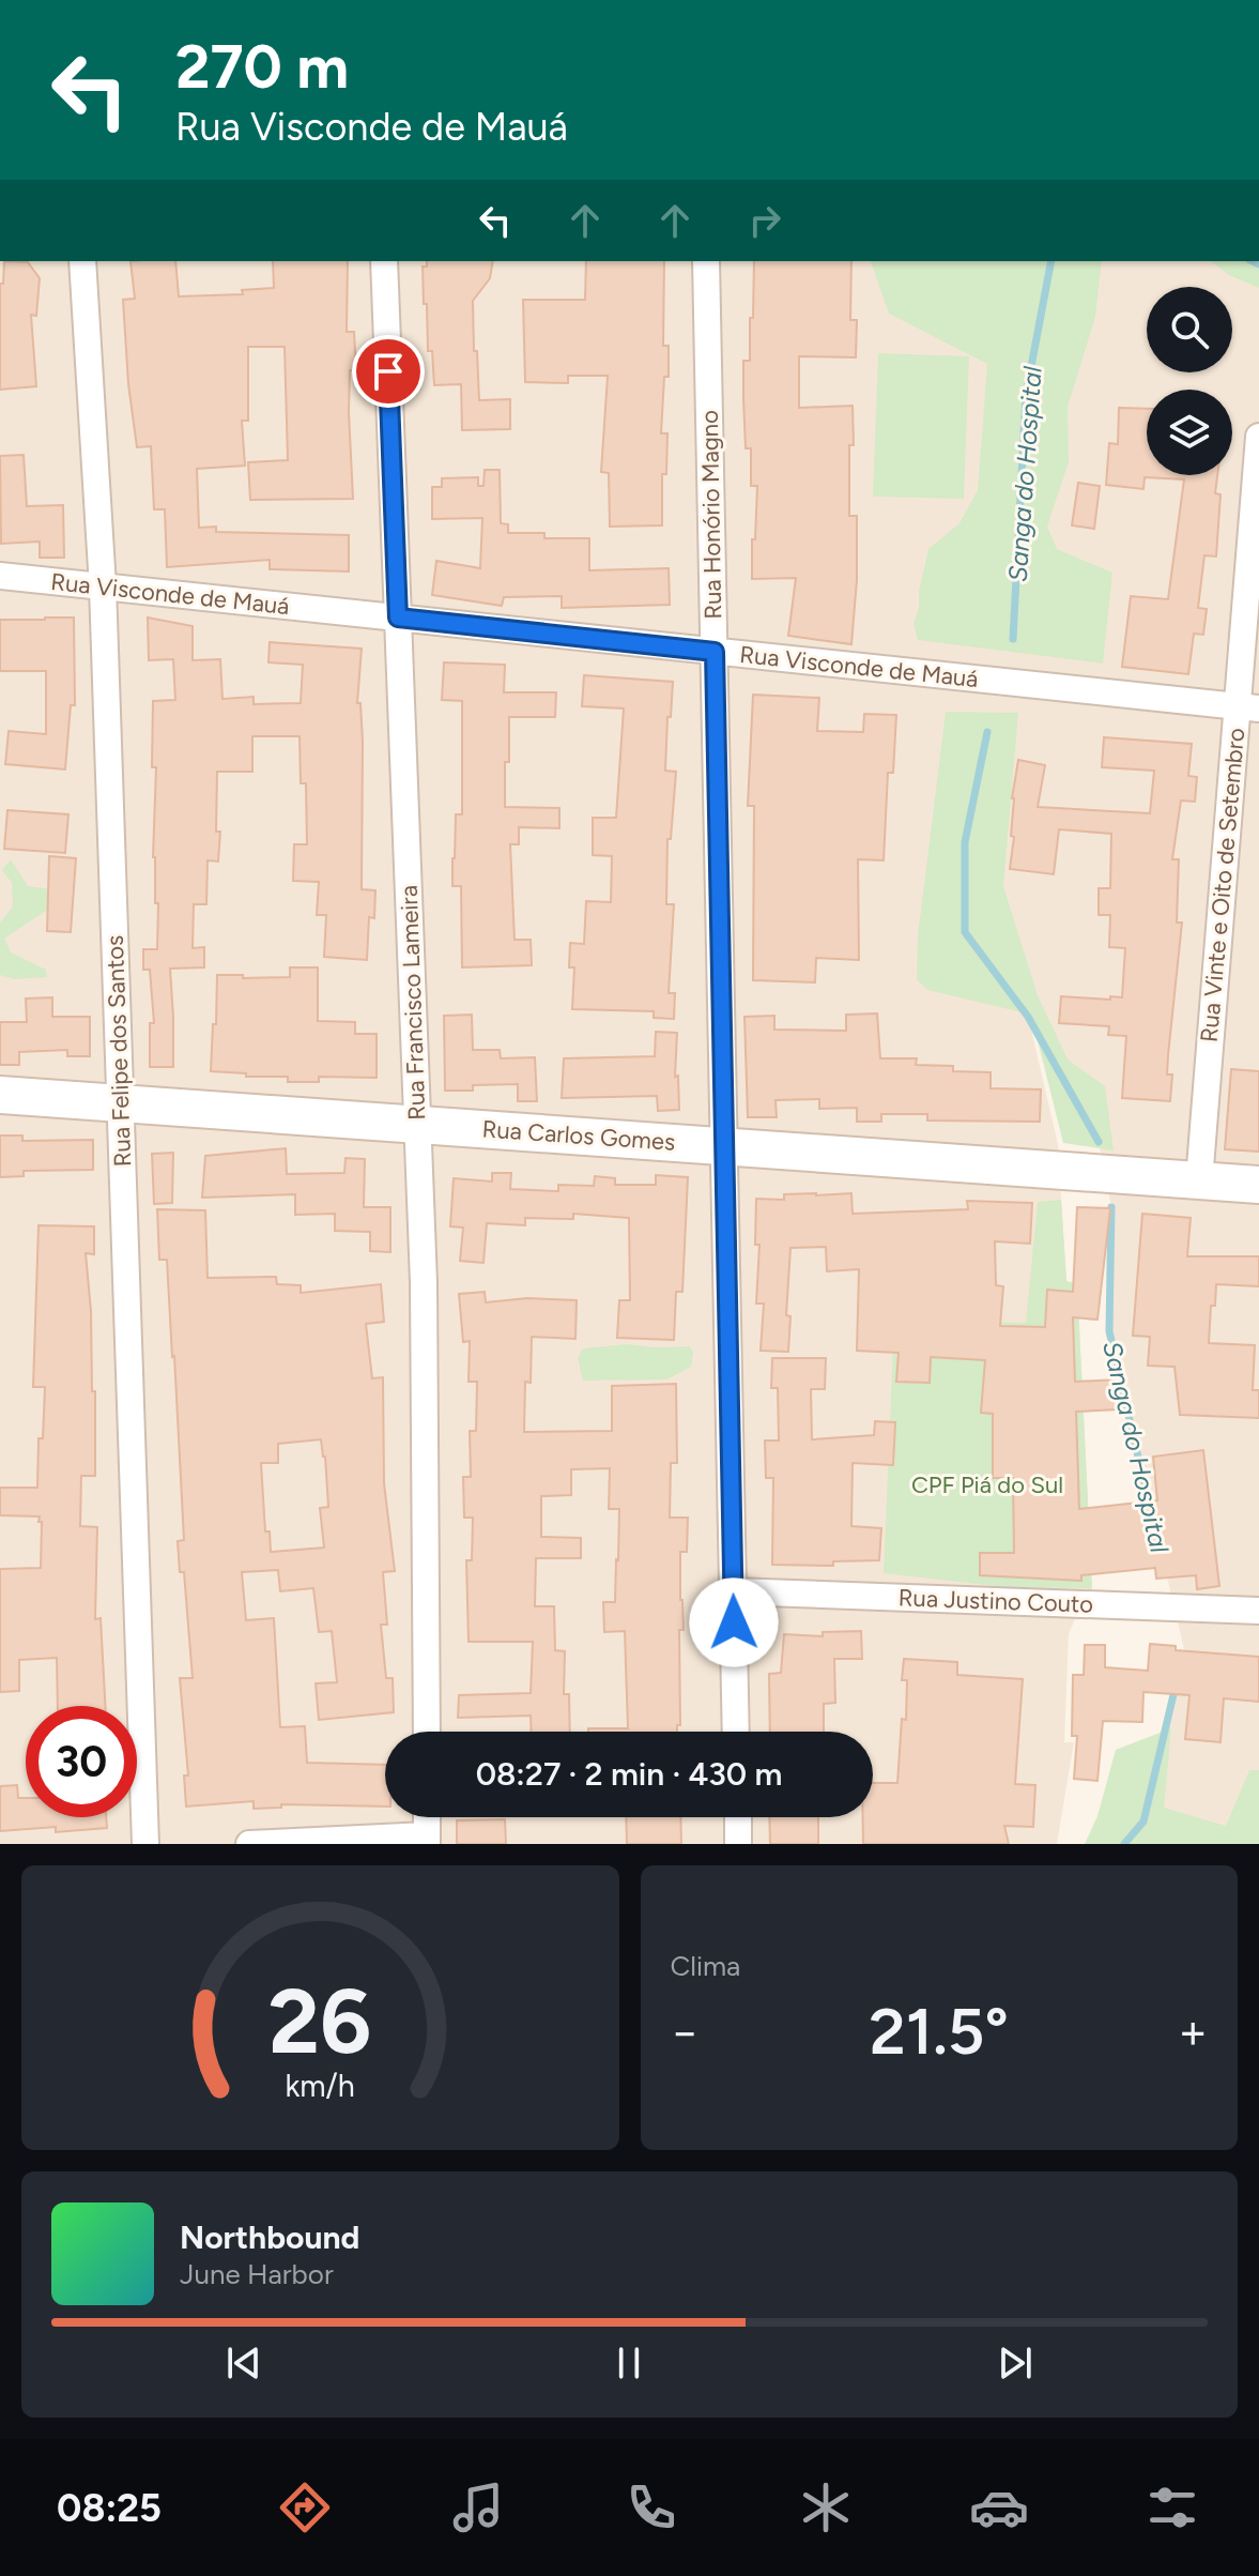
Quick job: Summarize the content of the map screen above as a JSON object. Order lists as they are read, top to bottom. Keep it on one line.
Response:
{"streets":{"street":["Rua Honório Magno","Rua Visconde de Mauá","Rua Vinte e Oito de Setembro","Rua Francisco Lameira","Rua Felipe dos Santos","Rua Carlos Gomes","Rua Justino Couto"]},"crossings":[["Rua Honório Magno","Rua Visconde de Mauá"],["Rua Honório Magno","Rua Carlos Gomes"],["Rua Honório Magno","Rua Justino Couto"],["Rua Visconde de Mauá","Rua Vinte e Oito de Setembro"],["Rua Visconde de Mauá","Rua Francisco Lameira"],["Rua Visconde de Mauá","Rua Felipe dos Santos"],["Rua Vinte e Oito de Setembro","Rua Carlos Gomes"],["Rua Francisco Lameira","Rua Carlos Gomes"],["Rua Felipe dos Santos","Rua Carlos Gomes"]],"water":["Sanga do Hospital"],"parks":["CPF Piá do Sul"],"page":{"turn":["270 m","Rua Visconde de Mauá"],"limit":"30","trip":"08:27 · 2 min · 430 m","tile":"Clima","heat":["−","21.5°","+"],"song":["Northbound","June Harbor"],"tabs":"08:25","gauge":["26","km/h"]}}
